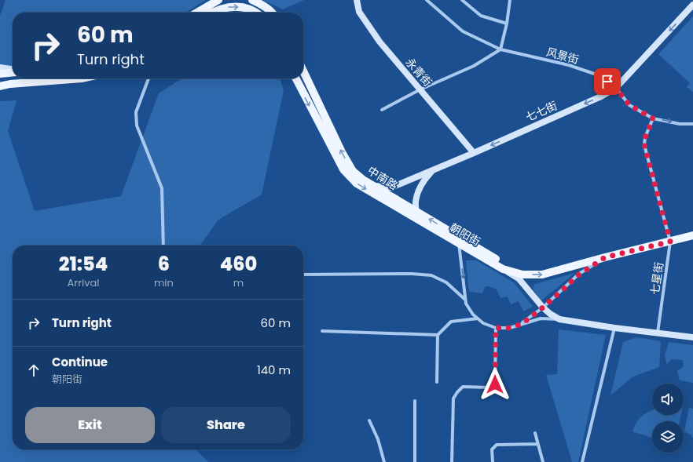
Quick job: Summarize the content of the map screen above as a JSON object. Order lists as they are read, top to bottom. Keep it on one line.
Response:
{"streets":{"main road":["永青街","七七街","中南路","朝阳街"],"street":["风景街","七星街"]},"crossings":[["风景街","七七街"],["风景街","七星街"],["永青街","七七街"],["七七街","中南路"],["中南路","朝阳街"],["朝阳街","七星街"]],"one_way":["七七街","中南路"],"page":{"turn":["60 m","Turn right"],"eta":["21:54","Arrival","6","min","460","m"],"list":[{"name":"Turn right","value":"60 m"},{"name":"Continue","note":"朝阳街","value":"140 m"}],"buttons":["Exit","Share"]}}
